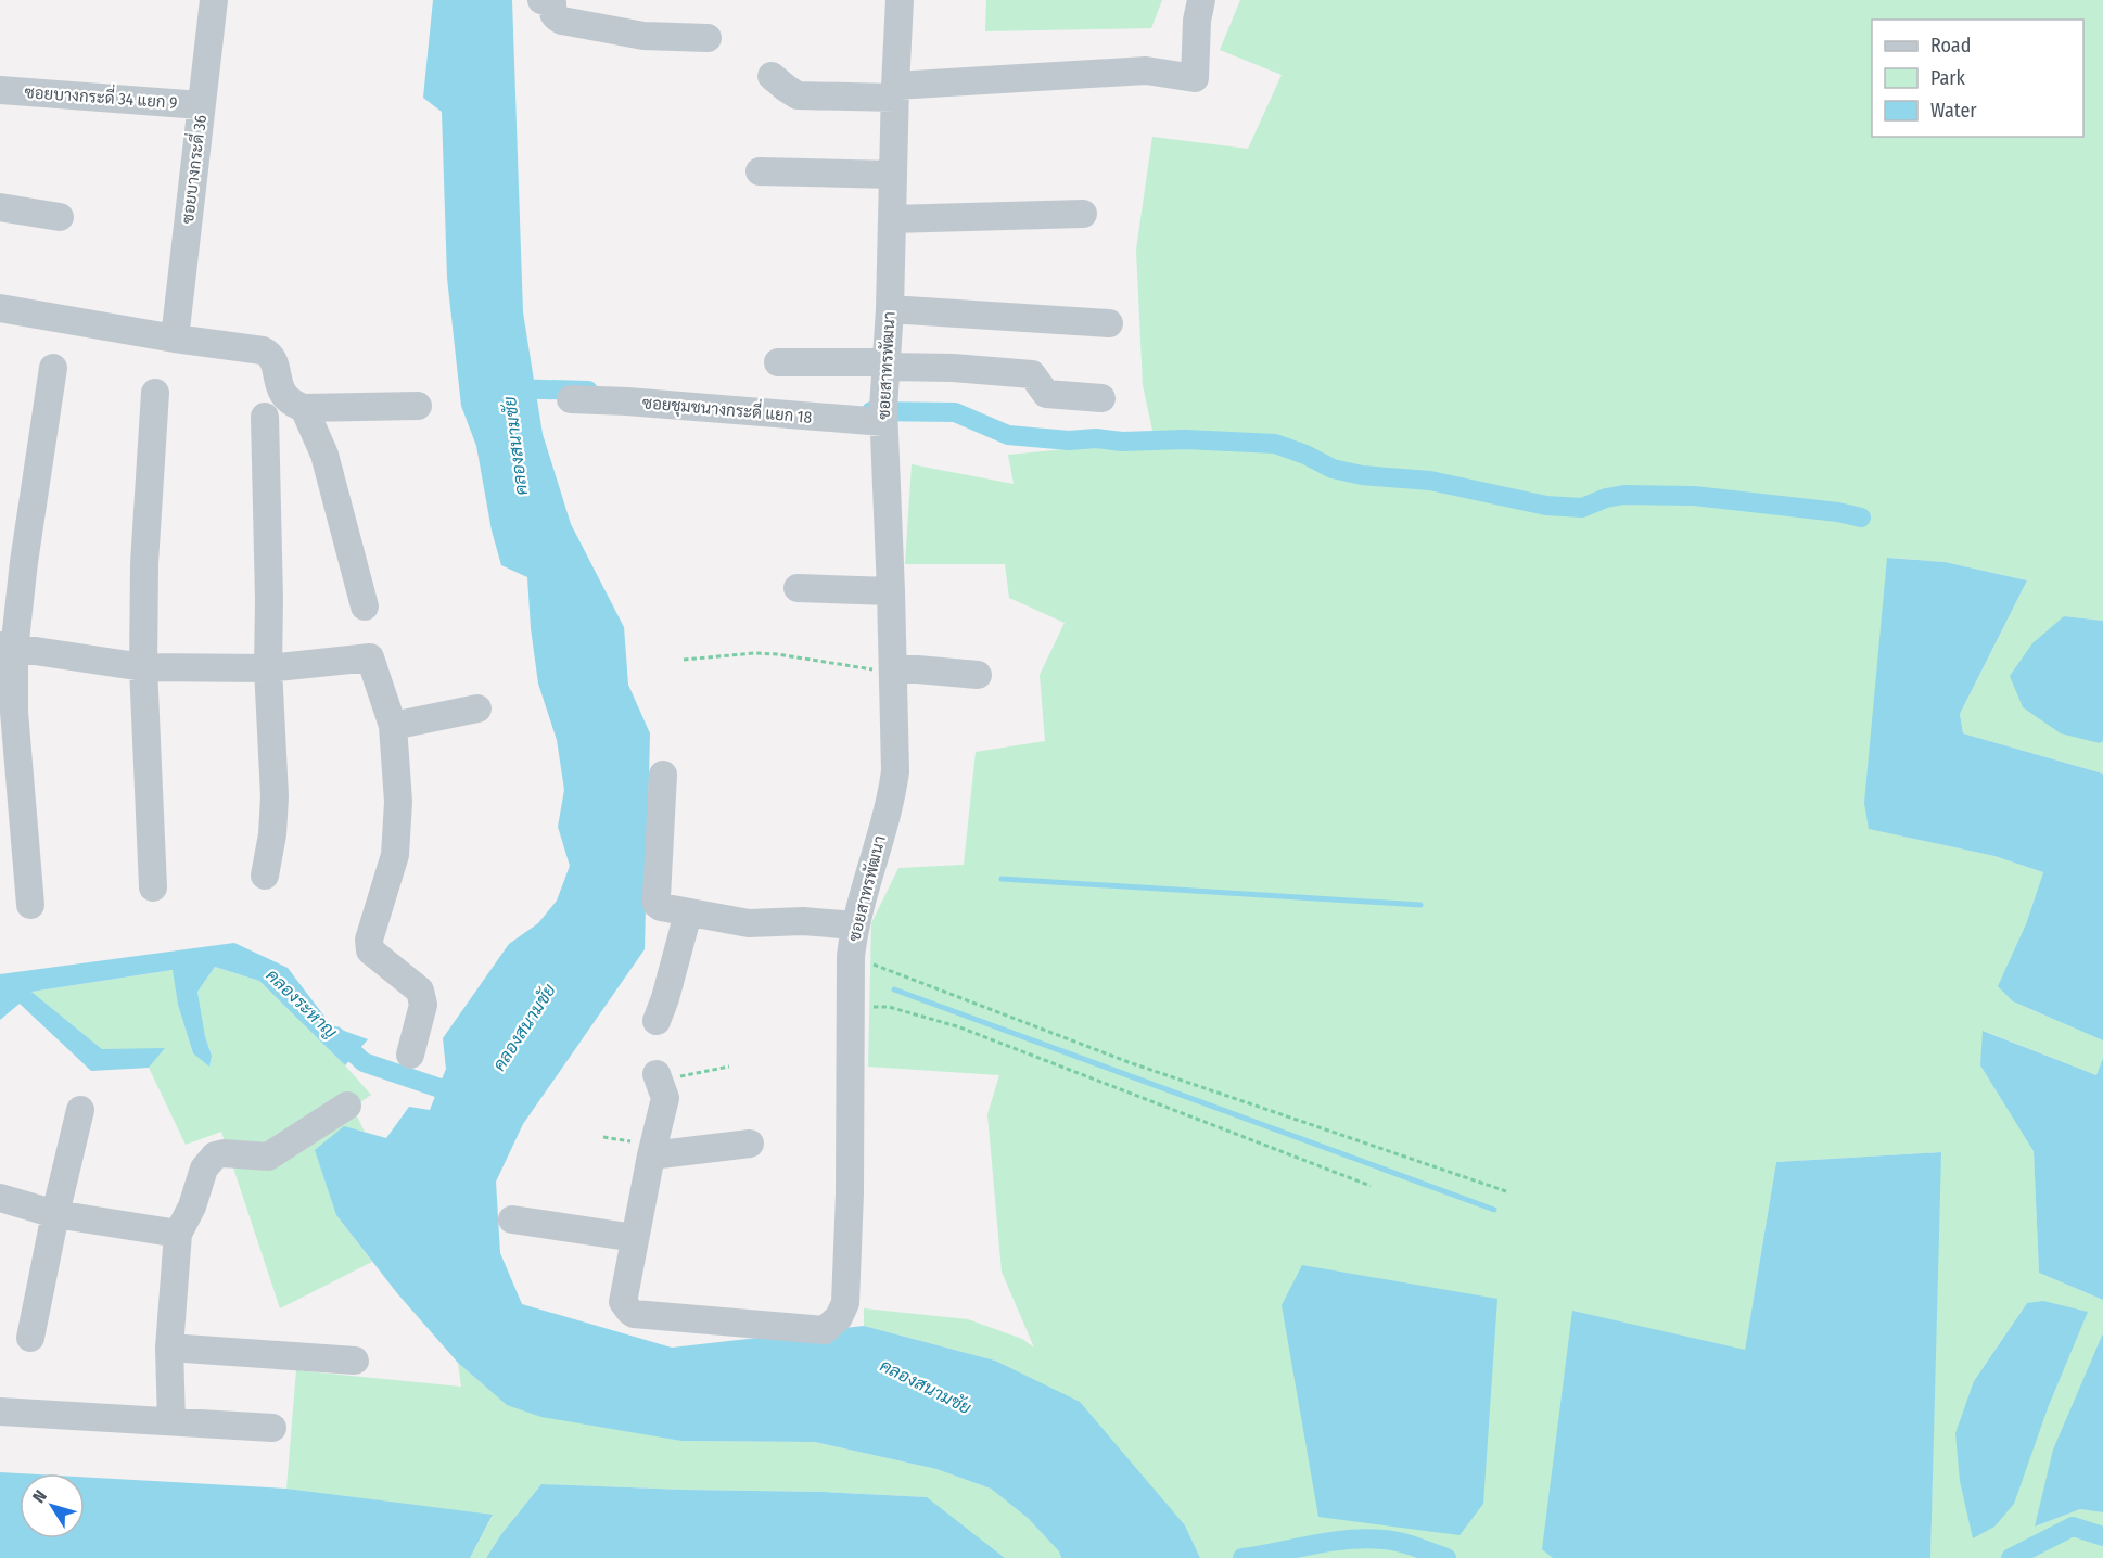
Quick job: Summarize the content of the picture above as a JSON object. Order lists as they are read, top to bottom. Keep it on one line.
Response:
{"streets":{"street":["ซอยบางกระดี่ 34 แยก 9","ซอยบางกระดี่ 36","ซอยสาทรพัฒนา","ซอยชุมชนางกระดี่ แยก 18"]},"crossings":[["ซอยบางกระดี่ 34 แยก 9","ซอยบางกระดี่ 36"],["ซอยสาทรพัฒนา","ซอยชุมชนางกระดี่ แยก 18"]],"water":["คลองสนามชัย","คลองระหาญ"],"legend":["Road","Park","Water"],"north":"top left"}
